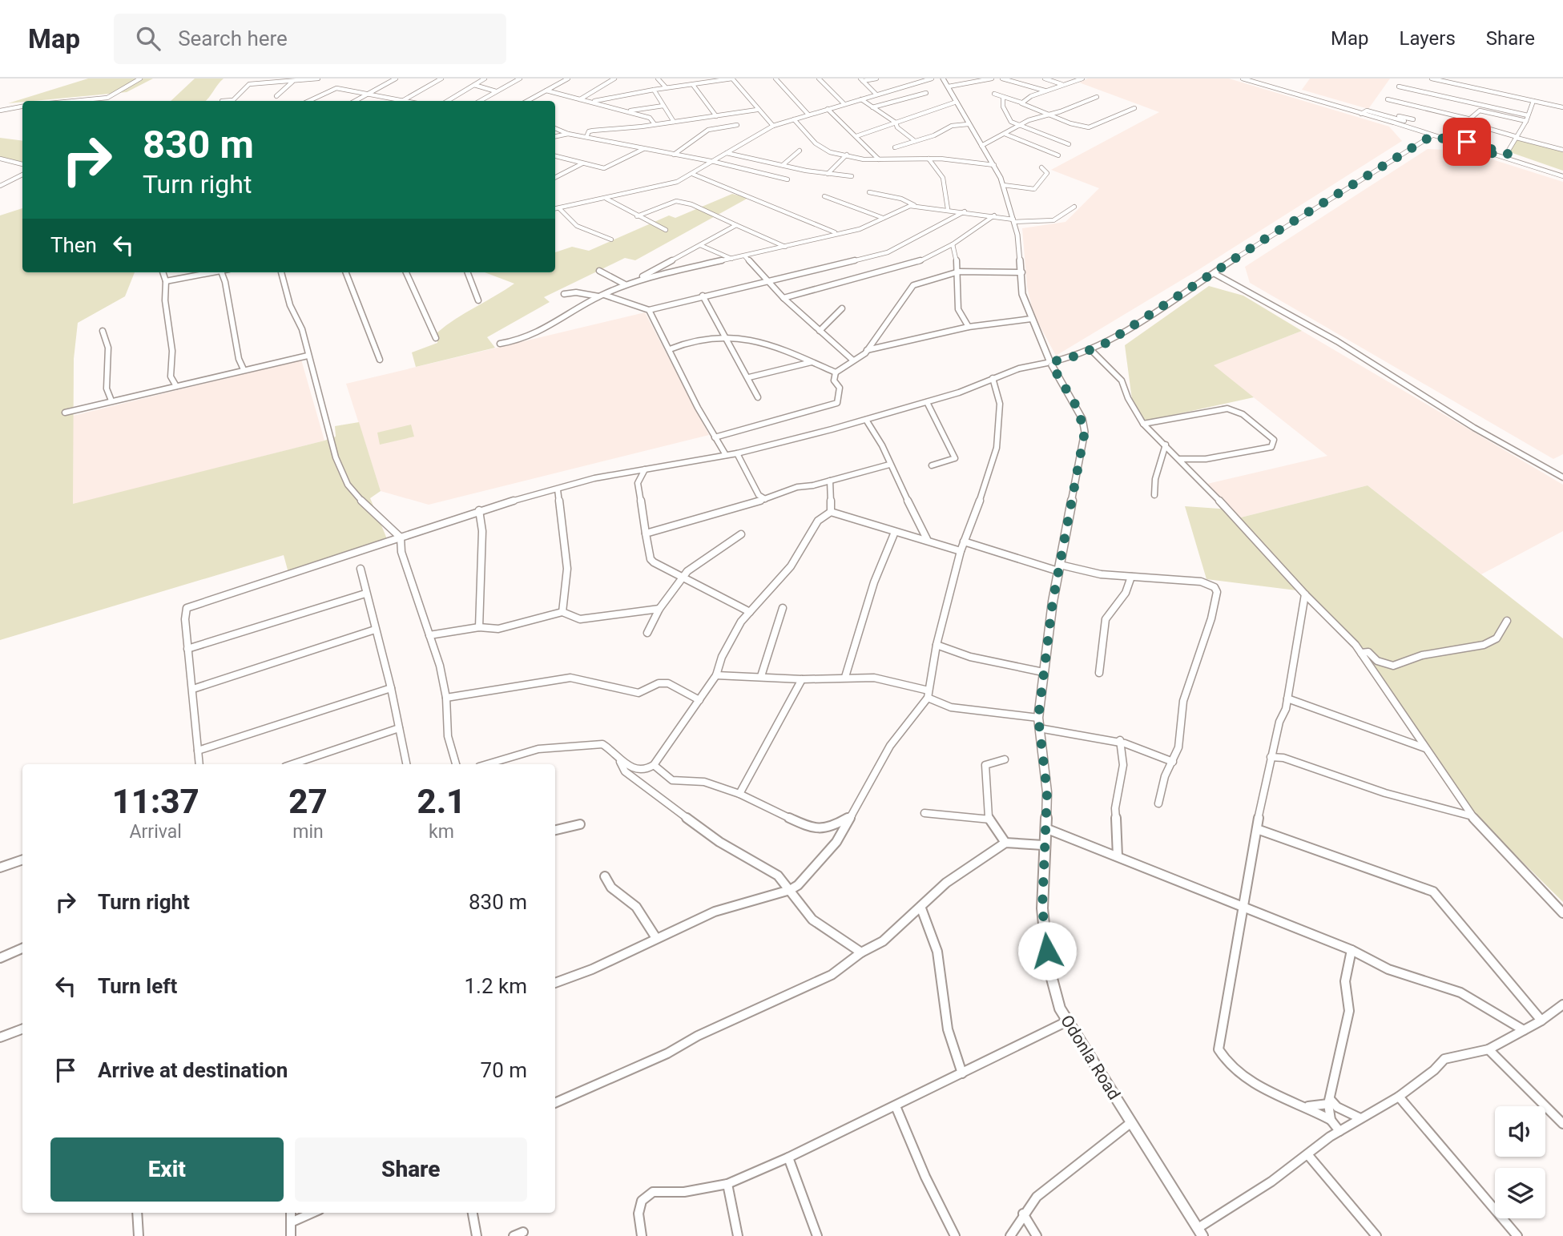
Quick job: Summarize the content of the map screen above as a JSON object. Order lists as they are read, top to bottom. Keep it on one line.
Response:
{"streets":{"street":["Odonla Road"]},"page":{"header":"Map","search":"Search here","nav":["Map","Layers","Share"],"turn":["830 m","Turn right"],"then":"Then","eta":["11:37","Arrival","27","min","2.1","km"],"list":[{"name":"Turn right","value":"830 m"},{"name":"Turn left","value":"1.2 km"},{"name":"Arrive at destination","value":"70 m"}],"buttons":["Exit","Share"]}}
